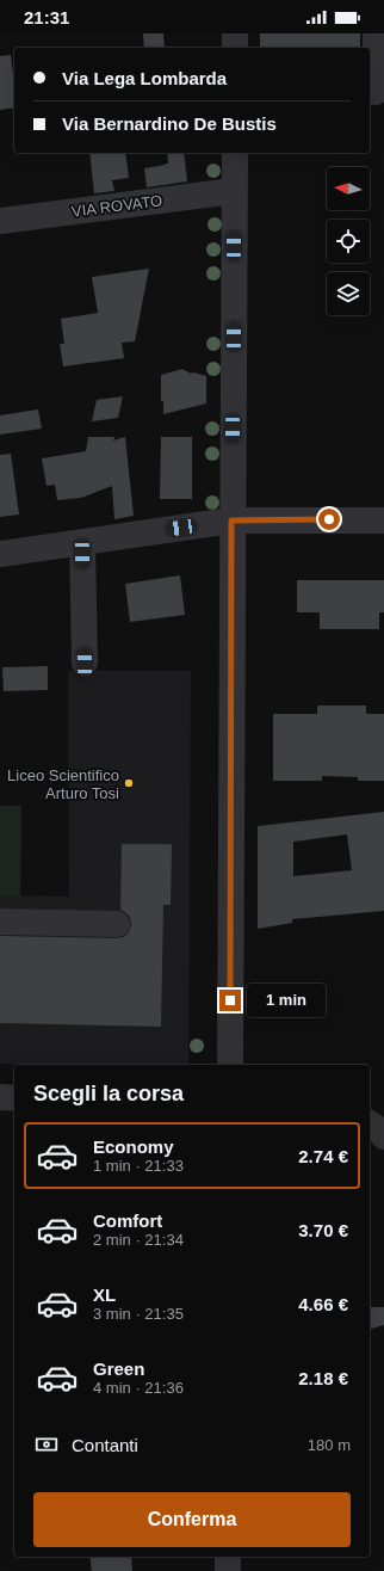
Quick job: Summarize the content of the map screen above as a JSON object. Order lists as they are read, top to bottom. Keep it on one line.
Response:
{"streets":{"street":["VIA ROVATO"]},"places":["Liceo Scientifico Arturo Tosi"],"north":"left","page":{"status":"21:31","banner":["Via Lega Lombarda","Via Bernardino De Bustis"],"bubble":"1 min","heading":"Scegli la corsa","list":[{"name":"Economy","note":"1 min · 21:33","value":"2.74 €"},{"name":"Comfort","note":"2 min · 21:34","value":"3.70 €"},{"name":"XL","note":"3 min · 21:35","value":"4.66 €"},{"name":"Green","note":"4 min · 21:36","value":"2.18 €"}],"pay":["Contanti","180 m"],"buttons":"Conferma"}}
